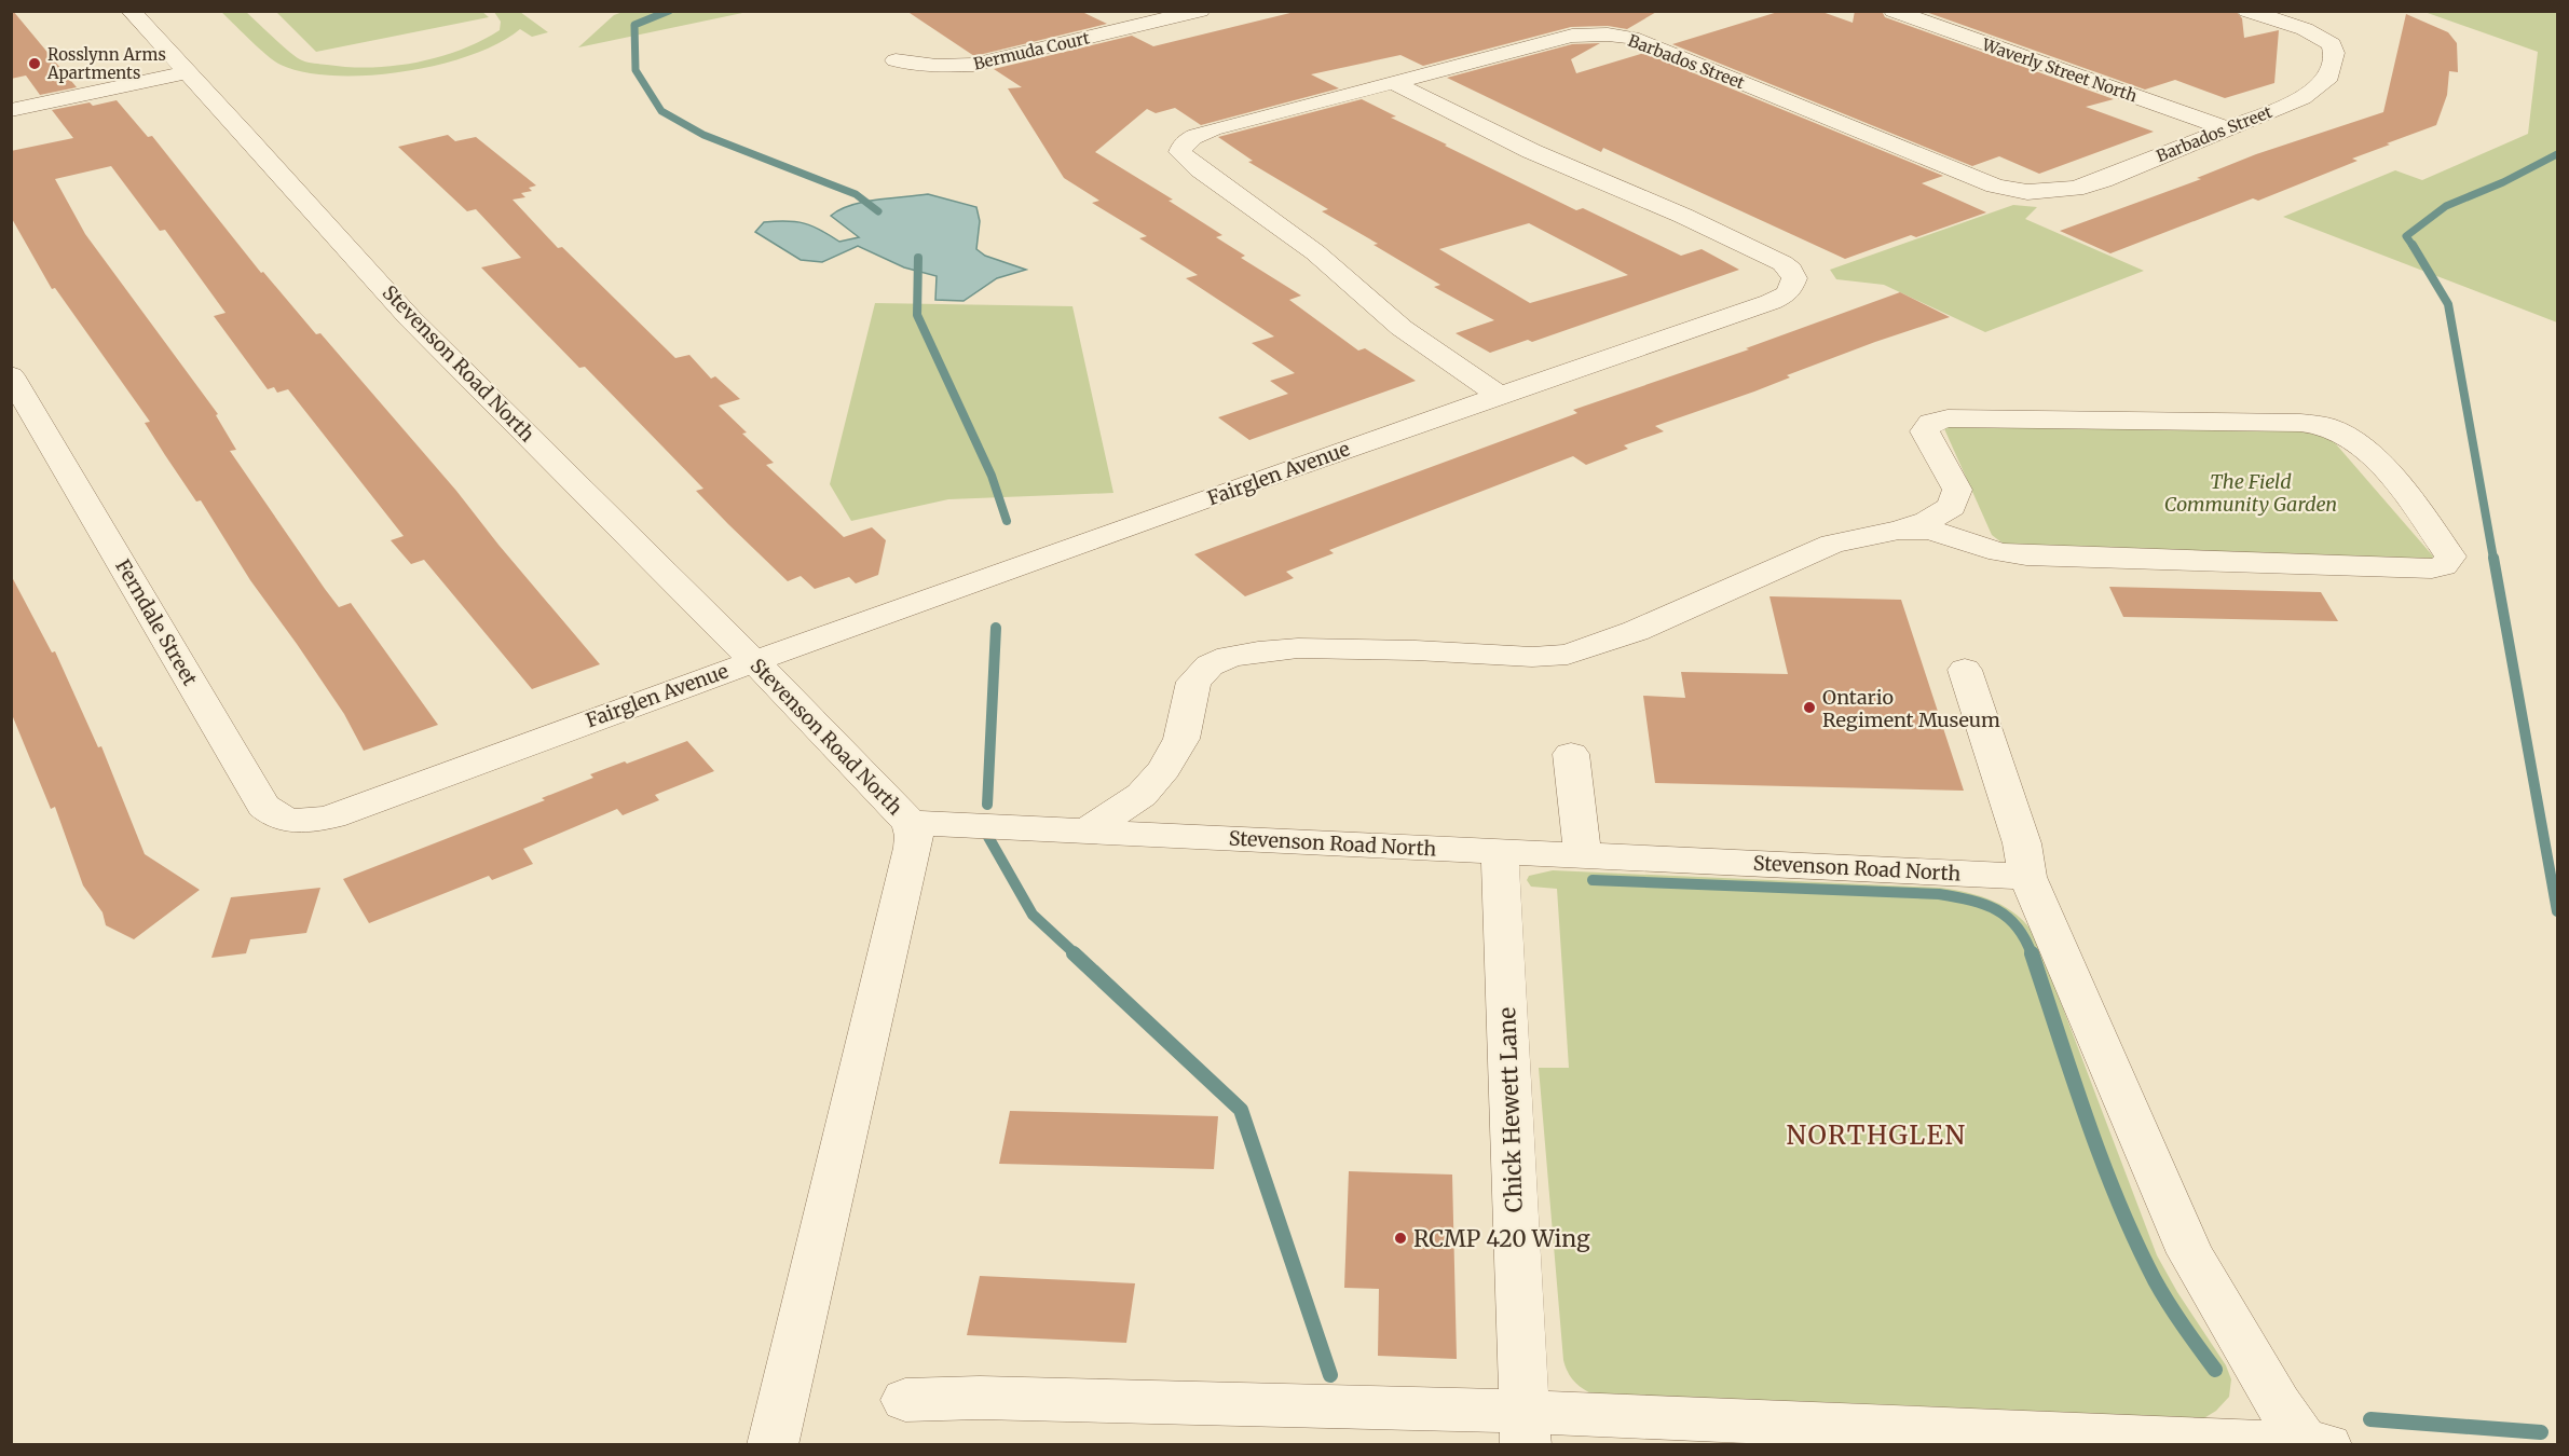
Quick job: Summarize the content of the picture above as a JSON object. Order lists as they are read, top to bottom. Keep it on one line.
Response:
{"streets":{"street":["Bermuda Court","Barbados Street","Waverly Street North","Stevenson Road North","Fairglen Avenue","Ferndale Street","Chick Hewett Lane"]},"crossings":[["Barbados Street","Waverly Street North"],["Barbados Street","Fairglen Avenue"],["Stevenson Road North","Fairglen Avenue"],["Stevenson Road North","Chick Hewett Lane"],["Fairglen Avenue","Ferndale Street"]],"districts":["NORTHGLEN"],"parks":["The Field Community Garden"],"places":["Rosslynn Arms Apartments","Ontario Regiment Museum","RCMP 420 Wing"]}
